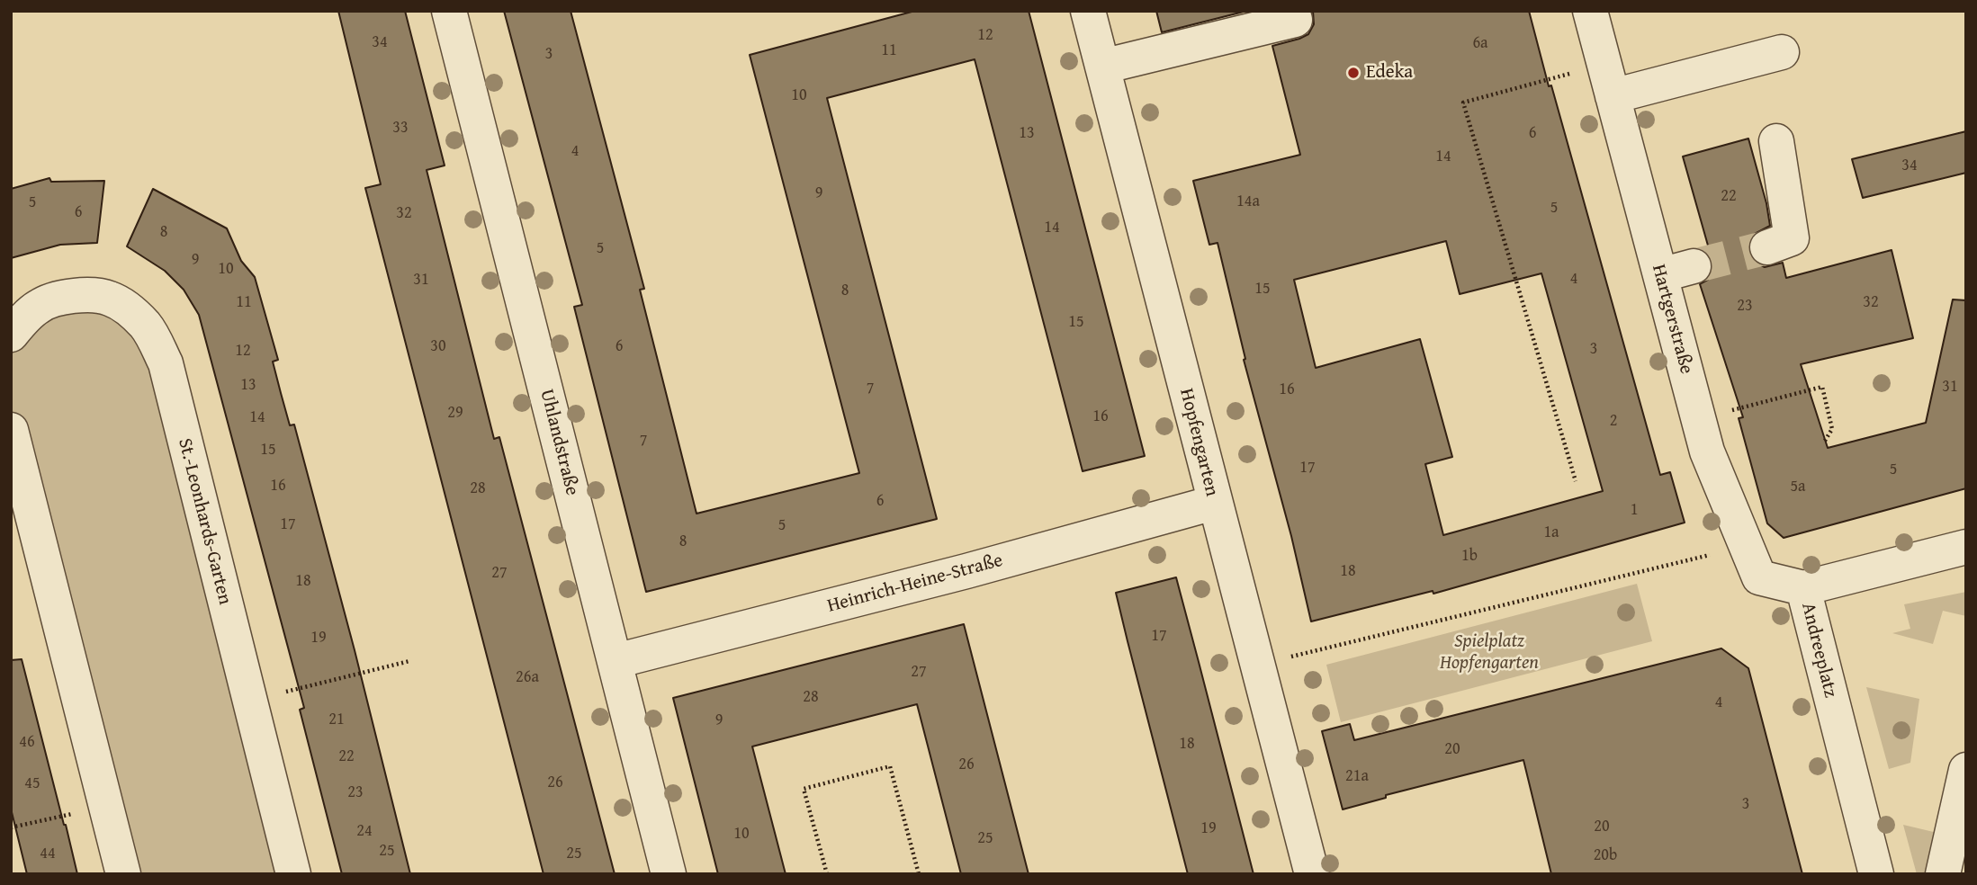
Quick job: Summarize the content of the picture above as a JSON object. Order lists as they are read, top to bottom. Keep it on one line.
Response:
{"streets":{"street":["Hartgerstraße","Uhlandstraße","Hopfengarten","St.-Leonhards-Garten","Heinrich-Heine-Straße","Andreeplatz"]},"crossings":[["Hartgerstraße","Andreeplatz"],["Uhlandstraße","Heinrich-Heine-Straße"],["Hopfengarten","Heinrich-Heine-Straße"]],"parks":["Spielplatz Hopfengarten"],"places":["Edeka"],"house_numbers":["12","34","6a","11","3","10","33","13","6","4","14","34","9","22","14a","5","5","6","32","14","8","5","9","10","4","31","15","8","11","32","23","15","30","6","3","12","13","31","7","16","29","16","14","2","7","15","17","5","16","5a","28","6","1","17","5","1a","8","1b","18","27","18","17","19","27","26a","28","4","21","9","46","18","20","22","26","21a","26","45","23","3","20","19","24","10","25","25","44","25","20b"]}
